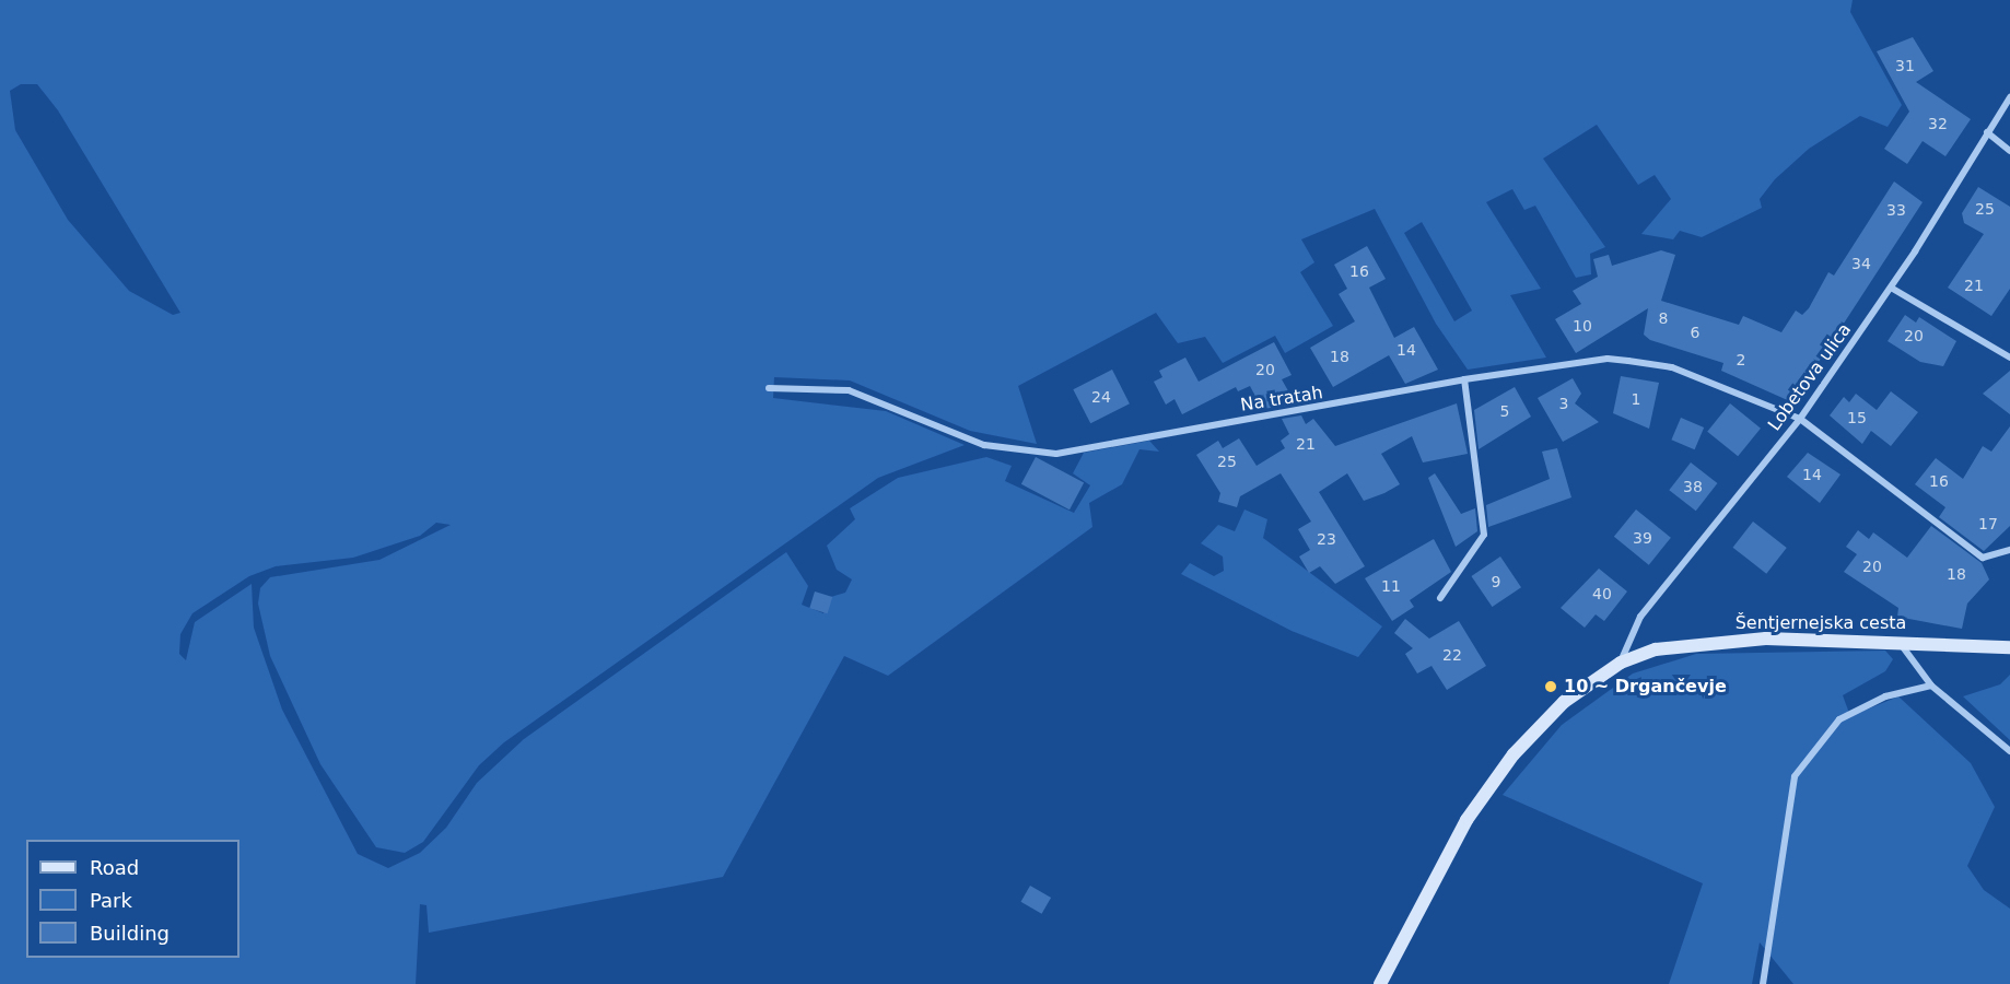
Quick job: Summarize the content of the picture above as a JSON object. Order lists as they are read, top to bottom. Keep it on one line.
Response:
{"streets":{"main road":["Šentjernejska cesta"],"street":["Lobetova ulica","Na tratah"]},"crossings":[["Lobetova ulica","Na tratah"],["Lobetova ulica","Šentjernejska cesta"]],"places":["10 ~ Drgančevje"],"house_numbers":["31","32","25","33","34","16","21","8","10","6","20","14","18","2","20","24","1","3","5","15","21","25","14","16","38","17","39","23","20","18","9","11","40","22"],"legend":["Road","Park","Building"]}
